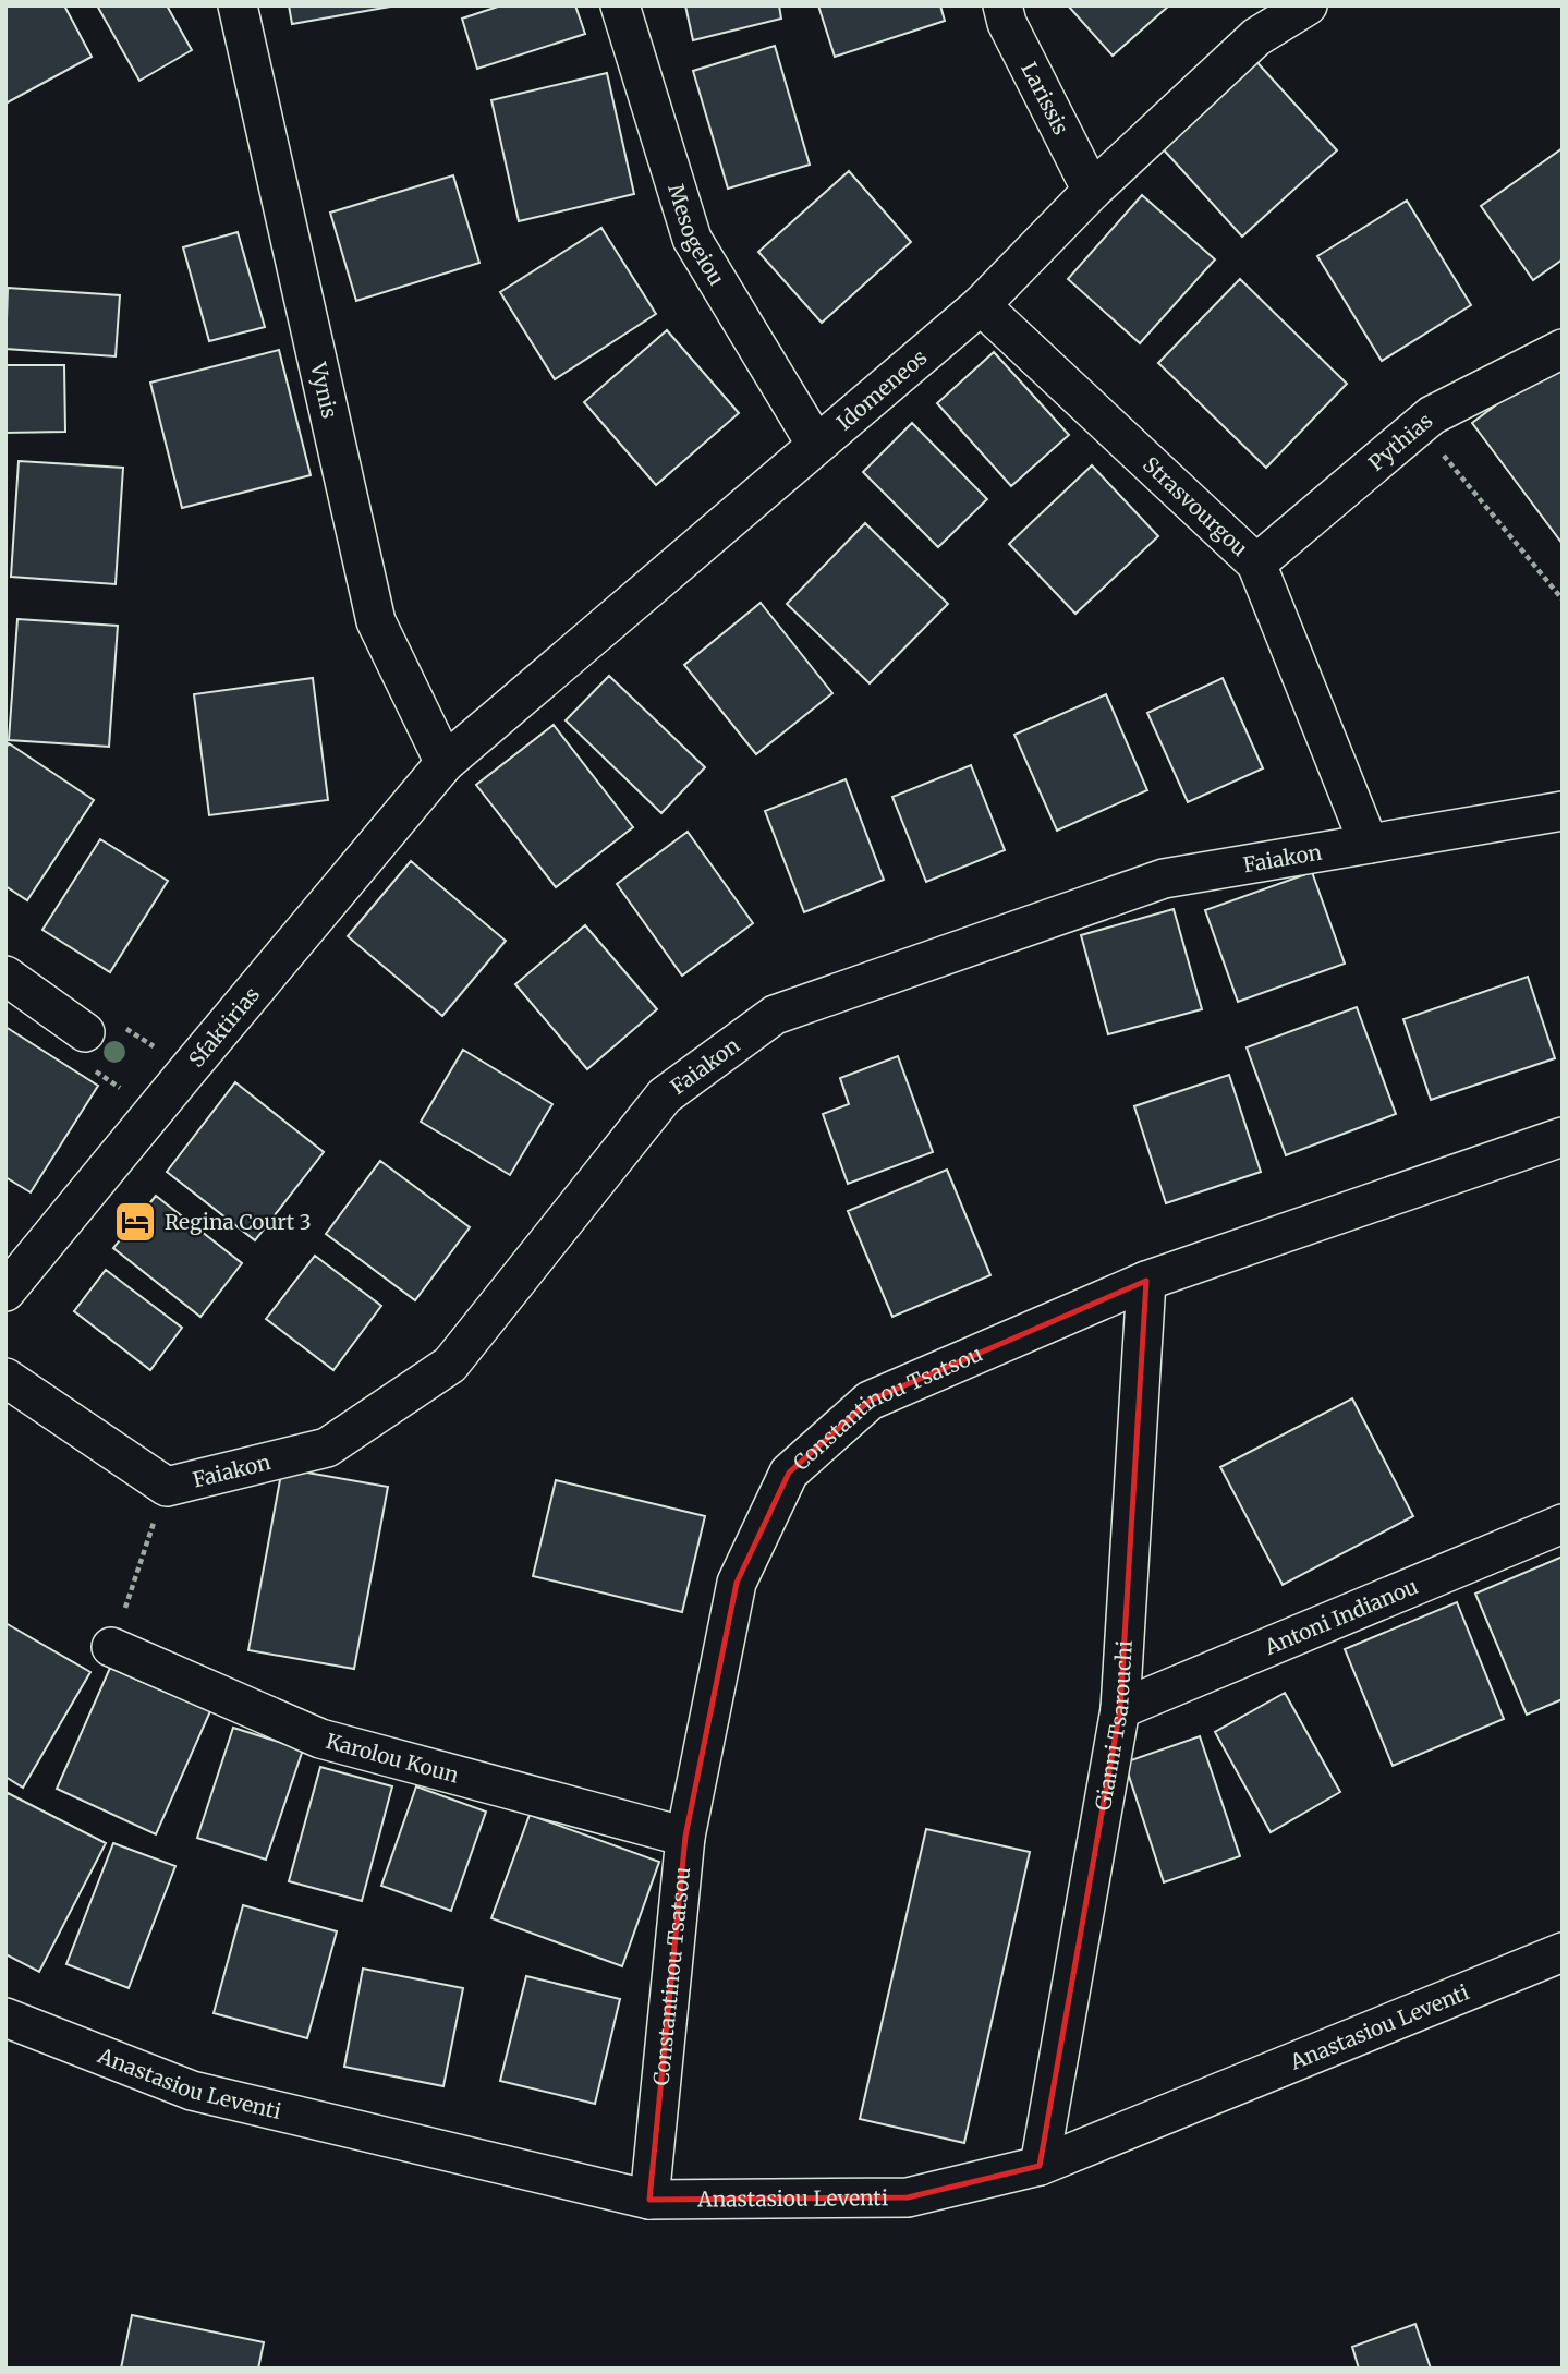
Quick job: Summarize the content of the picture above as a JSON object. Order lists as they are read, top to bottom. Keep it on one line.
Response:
{"streets":{"street":["Larissis","Mesogeiou","Idomeneos","Vynis","Pythias","Strasvourgou","Faiakon","Sfaktirias","Constantinou Tsatsou","Antoni Indianou","Gianni Tsarouchi","Karolou Koun","Anastasiou Leventi"]},"crossings":[["Larissis","Idomeneos"],["Mesogeiou","Idomeneos"],["Idomeneos","Vynis"],["Idomeneos","Strasvourgou"],["Idomeneos","Sfaktirias"],["Vynis","Sfaktirias"],["Pythias","Strasvourgou"],["Strasvourgou","Faiakon"],["Constantinou Tsatsou","Gianni Tsarouchi"],["Constantinou Tsatsou","Karolou Koun"],["Constantinou Tsatsou","Anastasiou Leventi"],["Antoni Indianou","Gianni Tsarouchi"],["Gianni Tsarouchi","Anastasiou Leventi"]],"places":{"hotel":["Regina Court 3"]}}
